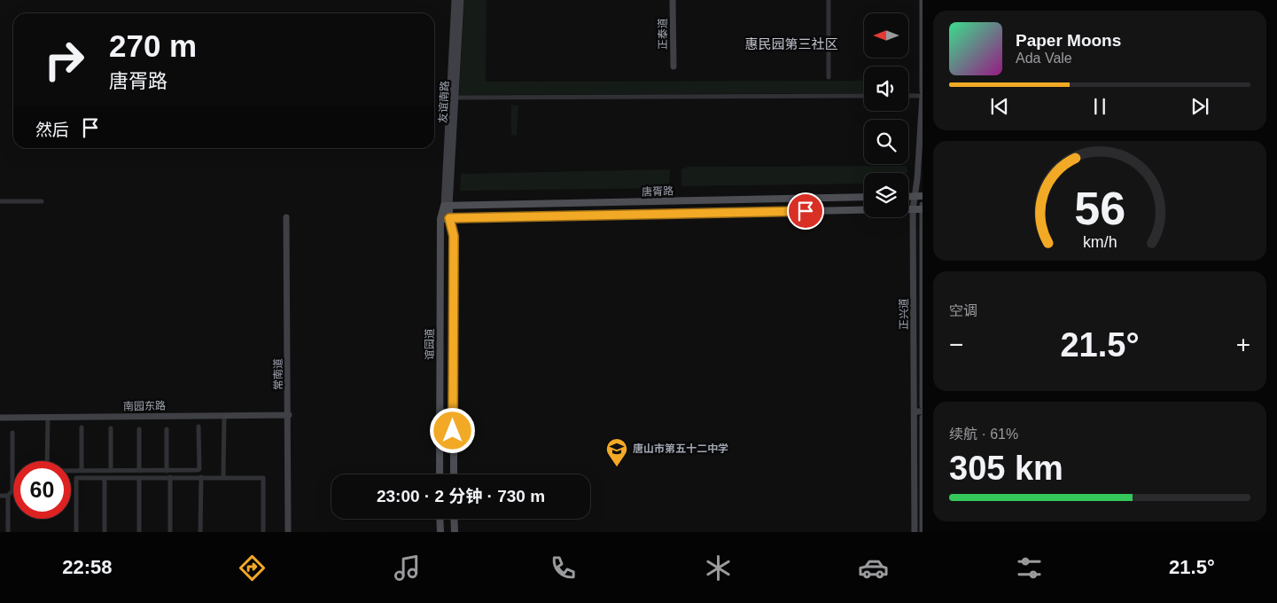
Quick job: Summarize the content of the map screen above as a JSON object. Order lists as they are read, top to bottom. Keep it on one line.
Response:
{"streets":{"main road":["正泰道","友谊南路","唐胥路","正兴道","谊园道","常南道","南园东路"]},"crossings":[["友谊南路","唐胥路"],["友谊南路","谊园道"],["唐胥路","谊园道"],["常南道","南园东路"]],"districts":["惠民园第三社区"],"places":{"school or university":["唐山市第五十二中学"]},"north":"left","page":{"turn":["270 m","唐胥路"],"song":["Paper Moons","Ada Vale"],"then":"然后","tile":["空调",["续航 · 61%","305 km"]],"heat":["−","21.5°","+"],"limit":"60","trip":"23:00 · 2 分钟 · 730 m","tabs":["22:58","21.5°"],"gauge":["56","km/h"]}}
